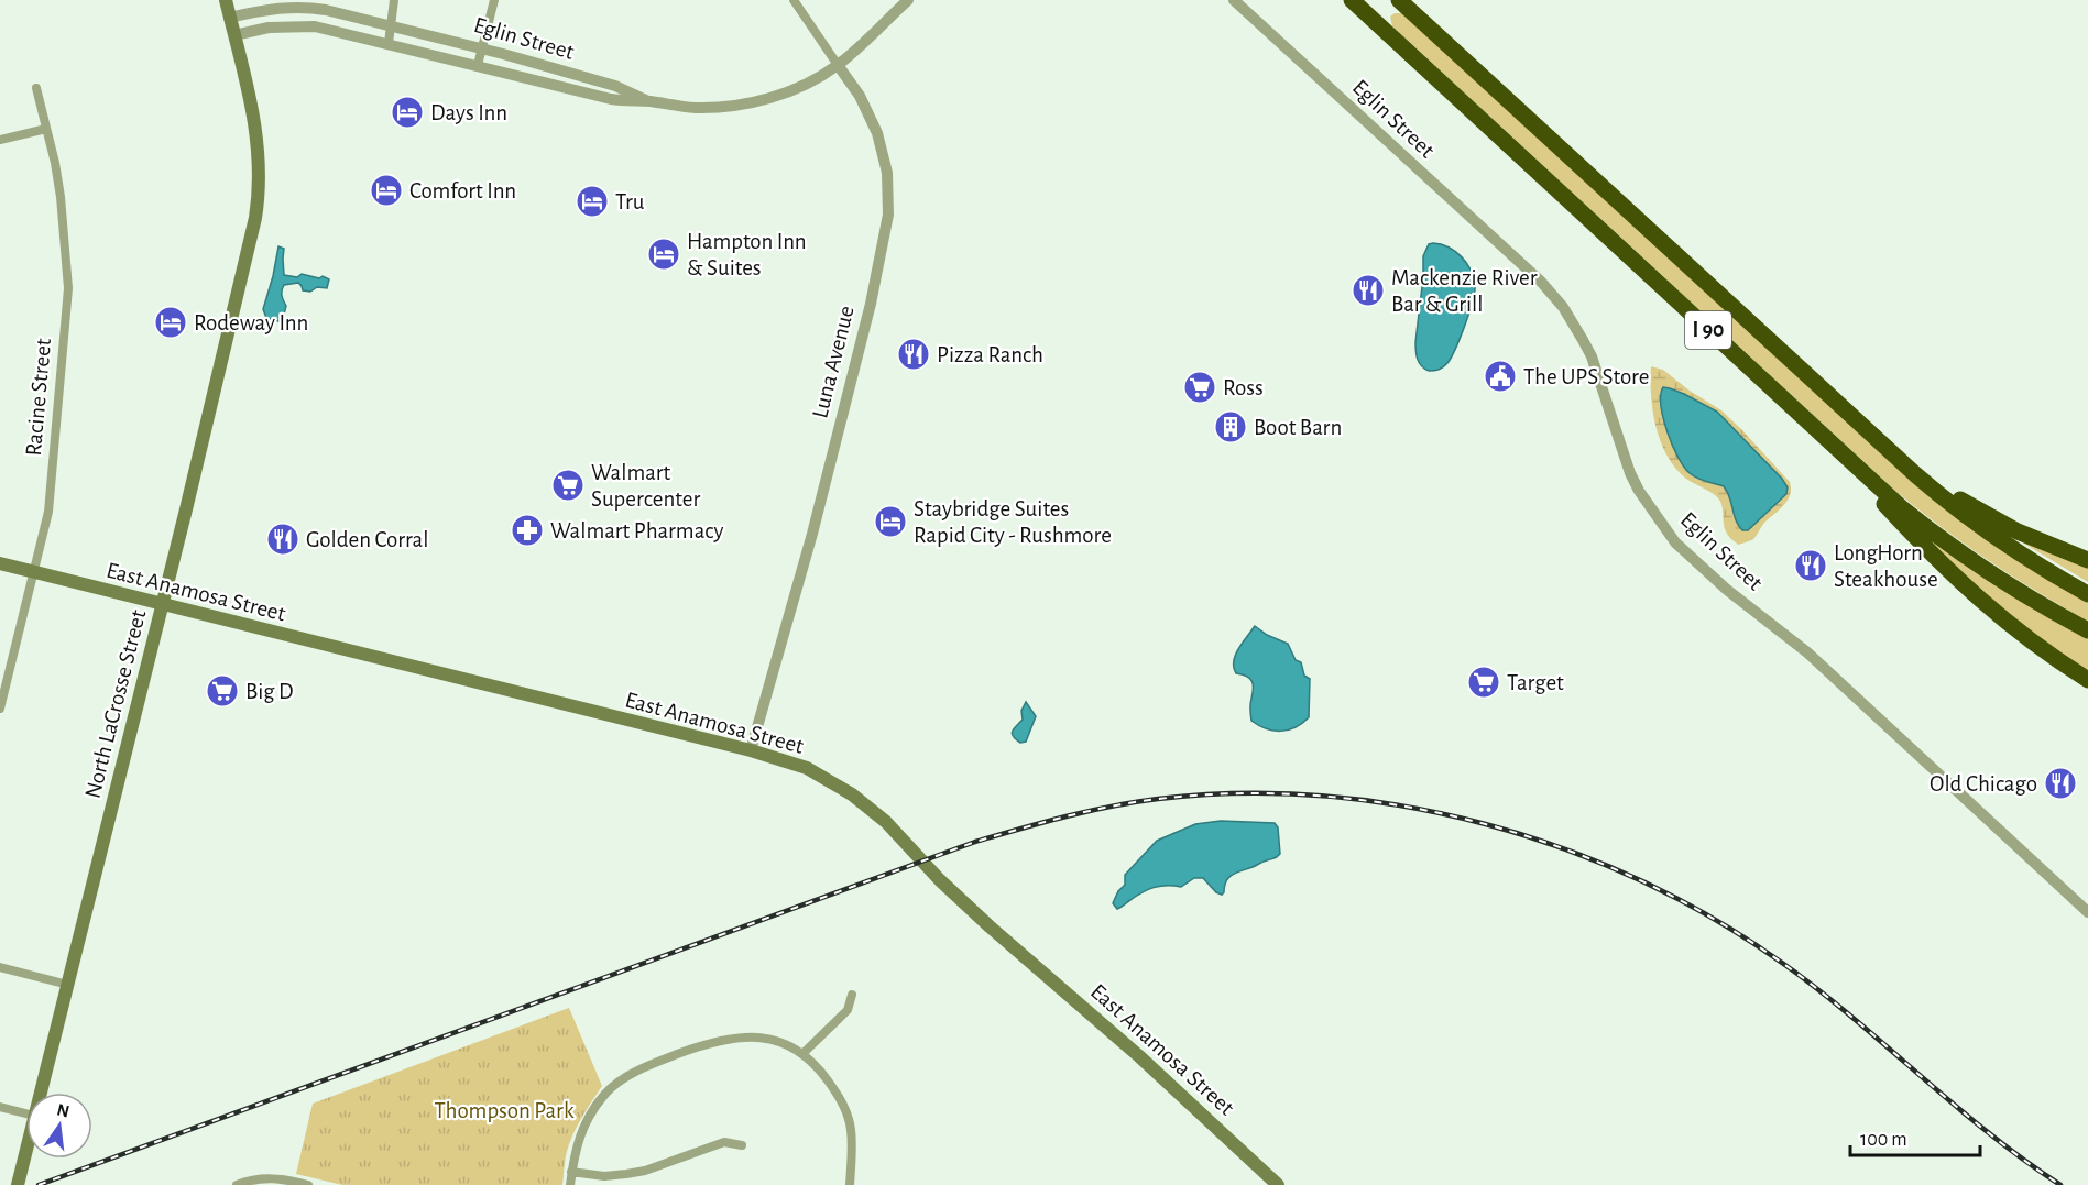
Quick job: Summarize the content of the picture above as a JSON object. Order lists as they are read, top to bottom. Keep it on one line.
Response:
{"streets":{"highway":["I 90"],"main road":["East Anamosa Street","North LaCrosse Street"],"street":["Eglin Street","Luna Avenue","Racine Street"]},"crossings":[["Eglin Street","Luna Avenue"],["Eglin Street","North LaCrosse Street"],["Luna Avenue","East Anamosa Street"],["Racine Street","East Anamosa Street"],["East Anamosa Street","North LaCrosse Street"]],"parks":["Thompson Park"],"places":{"hotel":["Days Inn","Comfort Inn","Tru","Hampton Inn & Suites","Rodeway Inn","Staybridge Suites Rapid City - Rushmore"],"restaurant":["Mackenzie River Bar & Grill","Pizza Ranch","Golden Corral","LongHorn Steakhouse","Old Chicago"],"public building":["The UPS Store"],"supermarket":["Ross","Walmart Supercenter","Target","Big D"],"building":["Boot Barn"],"pharmacy":["Walmart Pharmacy"]},"scale_bar":"100 m","north":"top"}
